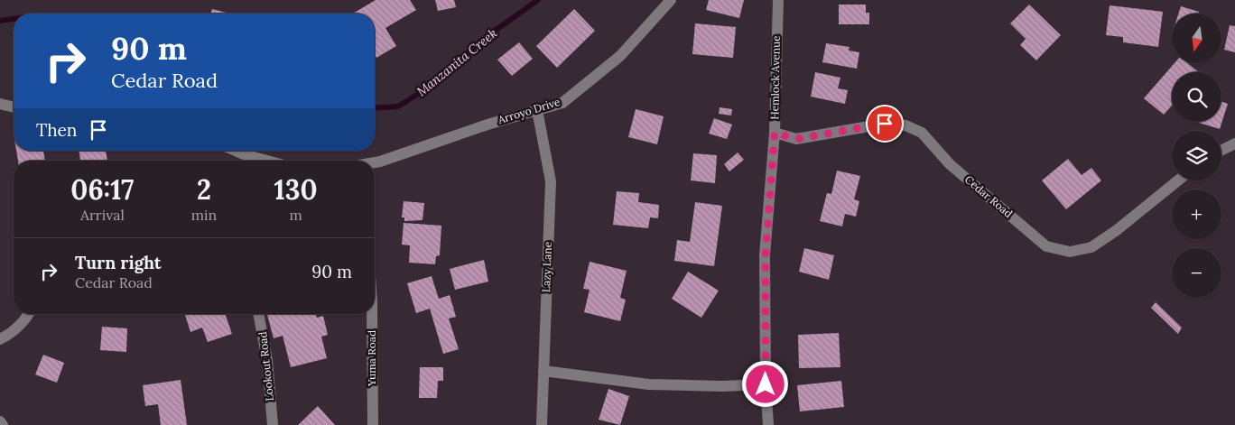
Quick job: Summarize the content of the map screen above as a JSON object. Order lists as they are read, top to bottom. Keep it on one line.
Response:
{"streets":{"street":["Hemlock Avenue","Arroyo Drive","Cedar Road","Lazy Lane","Yuma Road","Lookout Road"]},"crossings":[["Hemlock Avenue","Cedar Road"],["Arroyo Drive","Lazy Lane"]],"water":["Manzanita Creek"],"north":"bottom","page":{"map_buttons":["+","−"],"turn":["90 m","Cedar Road"],"then":"Then","eta":["06:17","Arrival","2","min","130","m"],"list":[{"name":"Turn right","note":"Cedar Road","value":"90 m"}]}}
